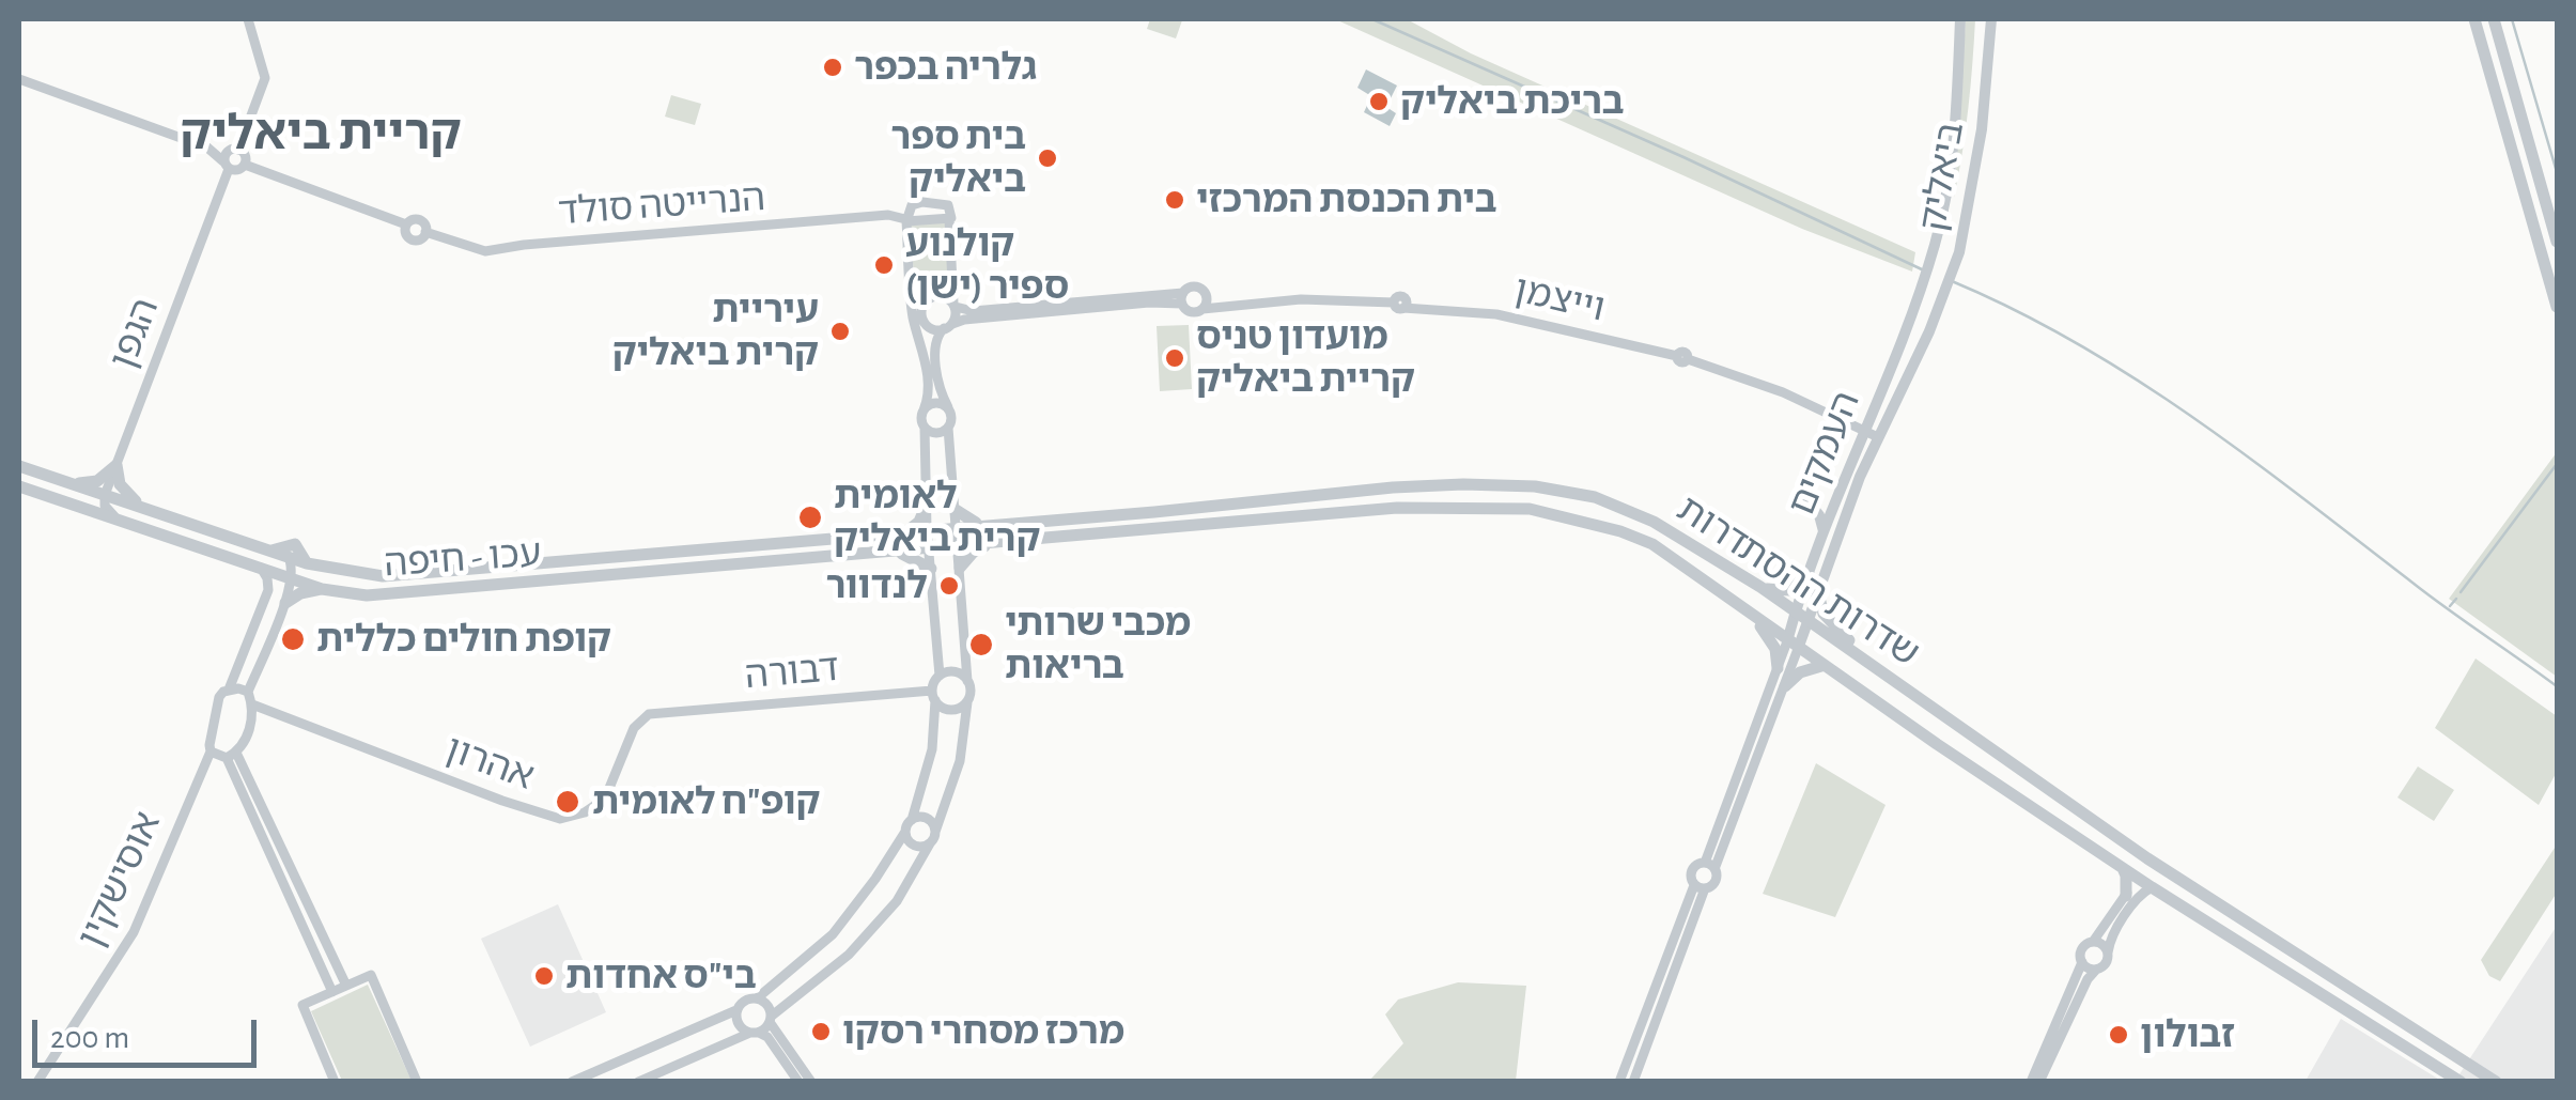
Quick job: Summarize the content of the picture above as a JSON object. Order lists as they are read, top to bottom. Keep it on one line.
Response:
{"streets":{"highway":["עכו - חיפה","שדרות ההסתדרות"],"main road":["ביאליק","העמקים"],"street":["הנרייטה סולד","וייצמן","הגפן","דבורה","אהרון","אוסישקין"]},"crossings":[["ביאליק","העמקים"],["הנרייטה סולד","הגפן"],["וייצמן","העמקים"],["הגפן","עכו - חיפה"],["העמקים","שדרות ההסתדרות"],["עכו - חיפה","שדרות ההסתדרות"],["דבורה","אהרון"]],"districts":["קריית ביאליק"],"places":["גלריה בכפר","בריכת ביאליק","בית ספר ביאליק","בית הכנסת המרכזי","קולנוע ספיר (ישן)","עיריית קרית ביאליק","מועדון טניס קריית ביאליק","לאומית קרית ביאליק","לנדוור","קופת חולים כללית","מכבי שרותי בריאות","קופ\"ח לאומית","בי\"ס אחדות","מרכז מסחרי רסקו","זבולון"],"scale_bar":"200 m"}
